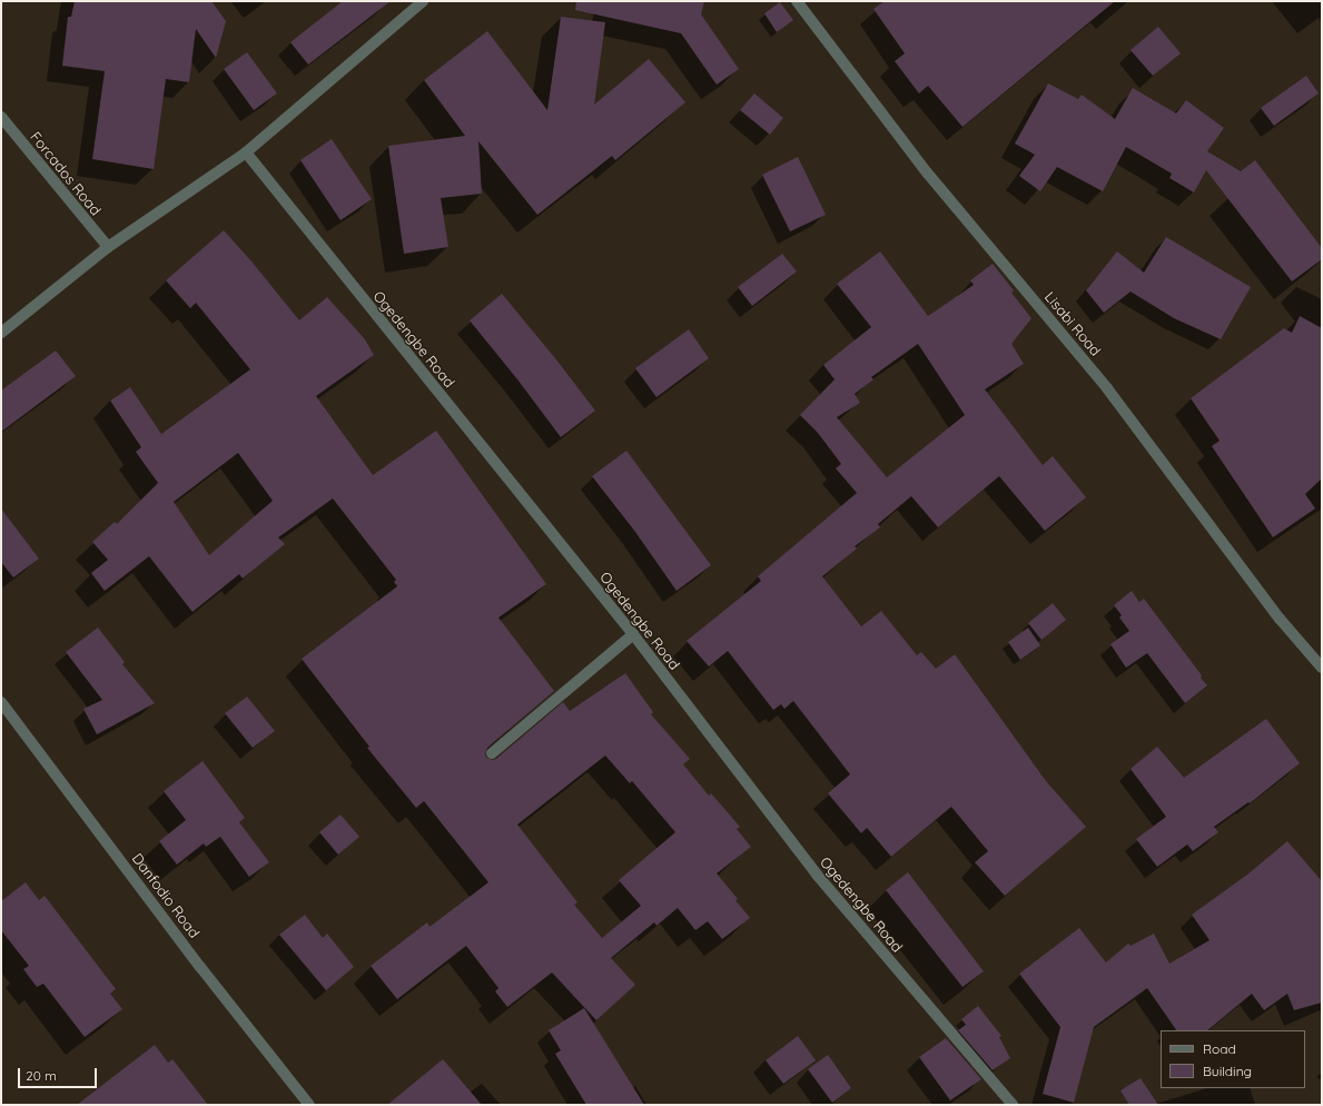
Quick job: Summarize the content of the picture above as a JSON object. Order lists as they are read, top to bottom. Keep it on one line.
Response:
{"streets":{"street":["Forcados Road","Lisabi Road","Ogedengbe Road","Danfodio Road"]},"legend":["Road","Building"],"scale_bar":"20 m"}
